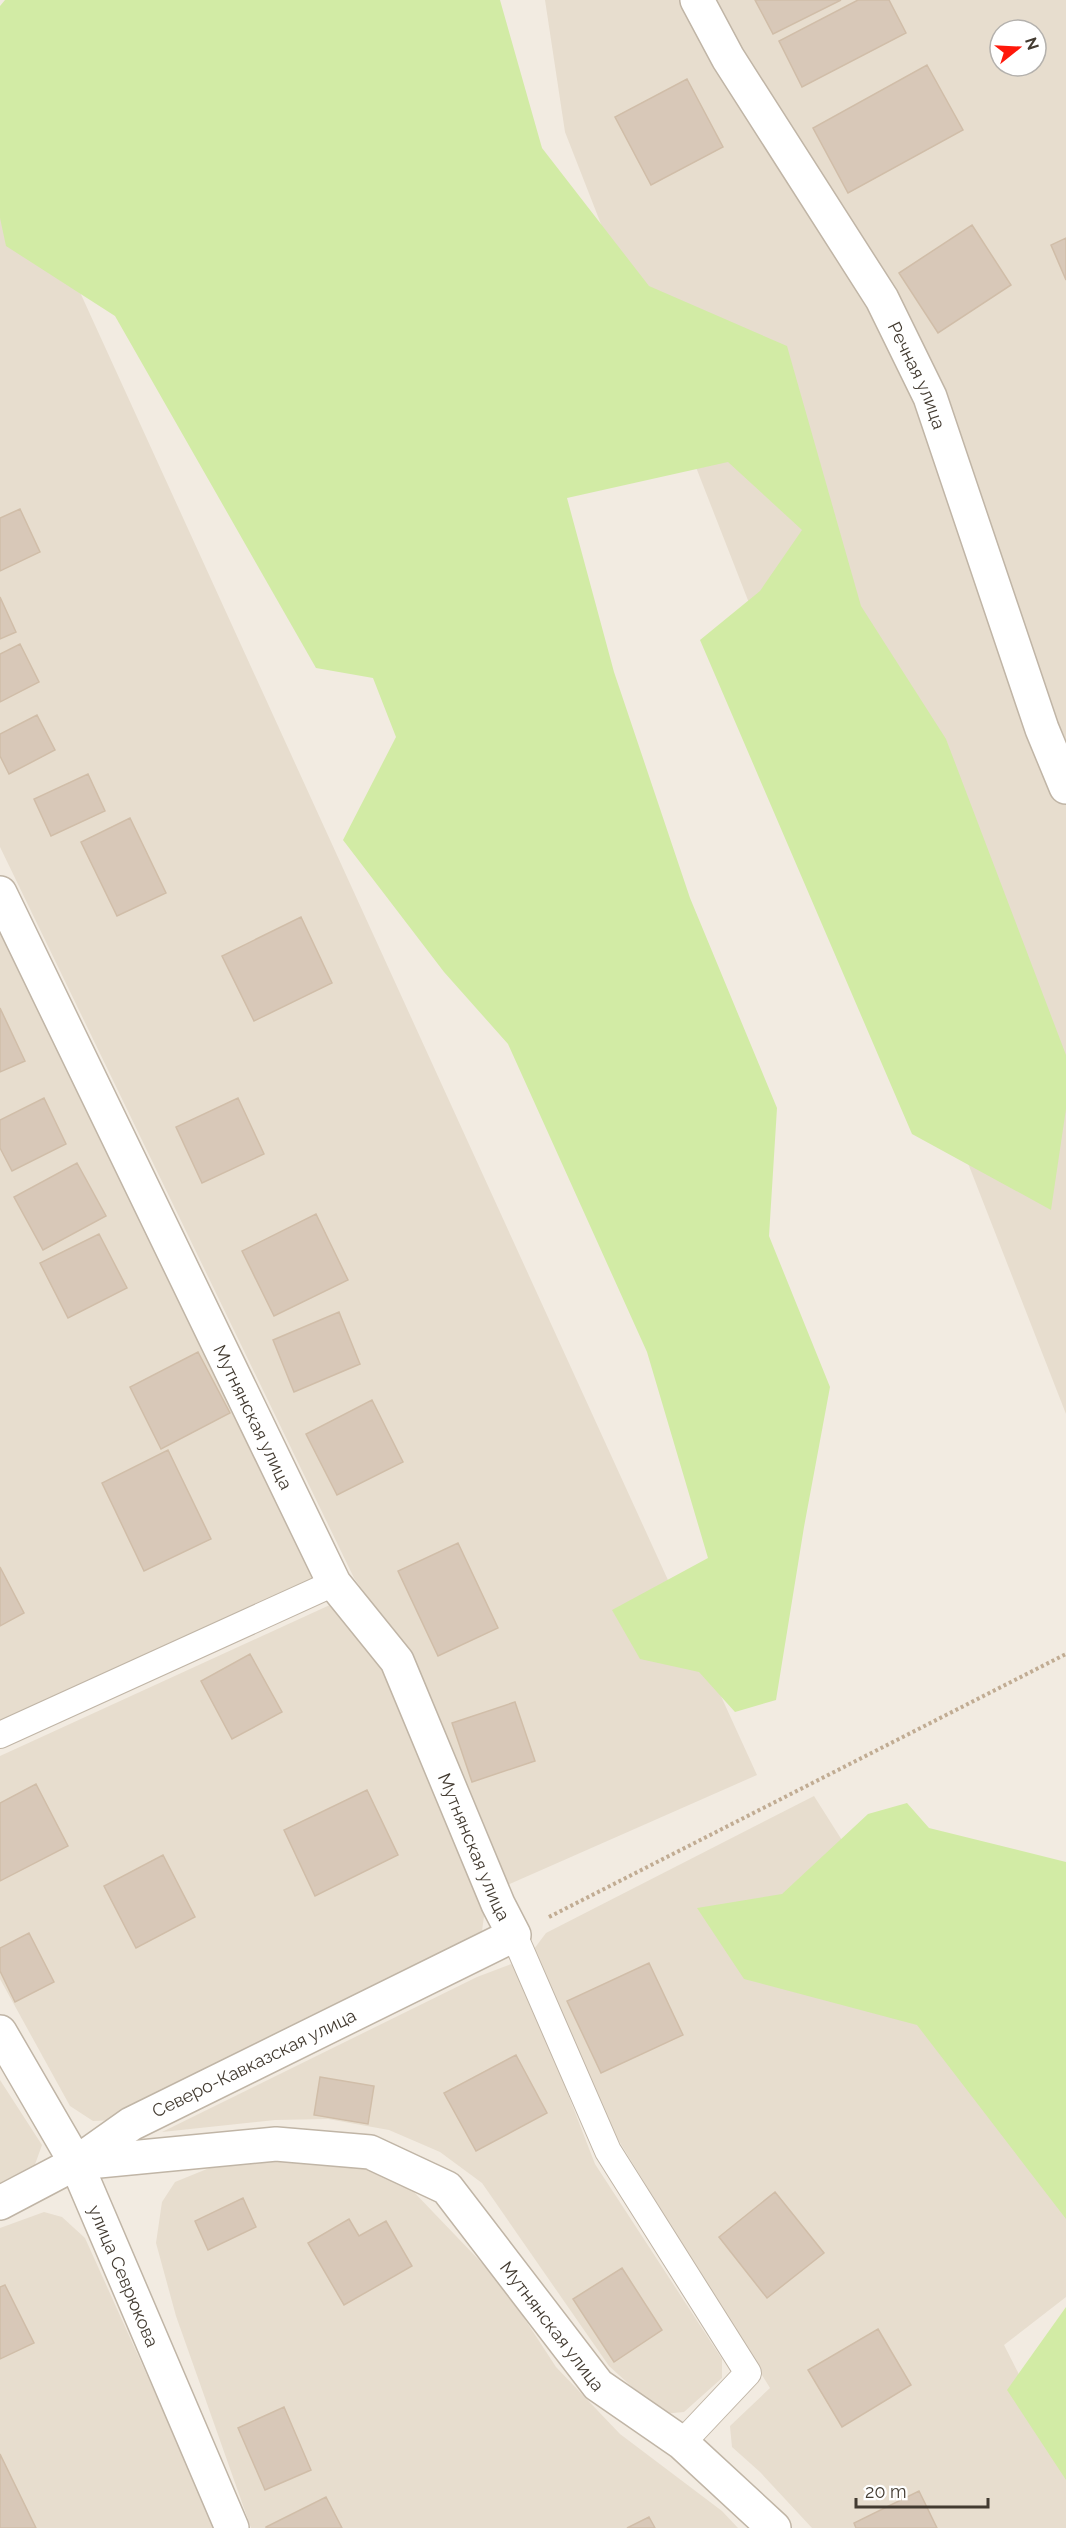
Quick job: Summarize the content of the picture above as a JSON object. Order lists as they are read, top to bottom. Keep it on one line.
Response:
{"streets":{"street":["Речная улица","Мутнянская улица","Северо-Кавказская улица","улица Севрюкова"]},"crossings":[["Мутнянская улица","Северо-Кавказская улица"],["Мутнянская улица","улица Севрюкова"],["Северо-Кавказская улица","улица Севрюкова"]],"scale_bar":"20 m","north":"right"}
